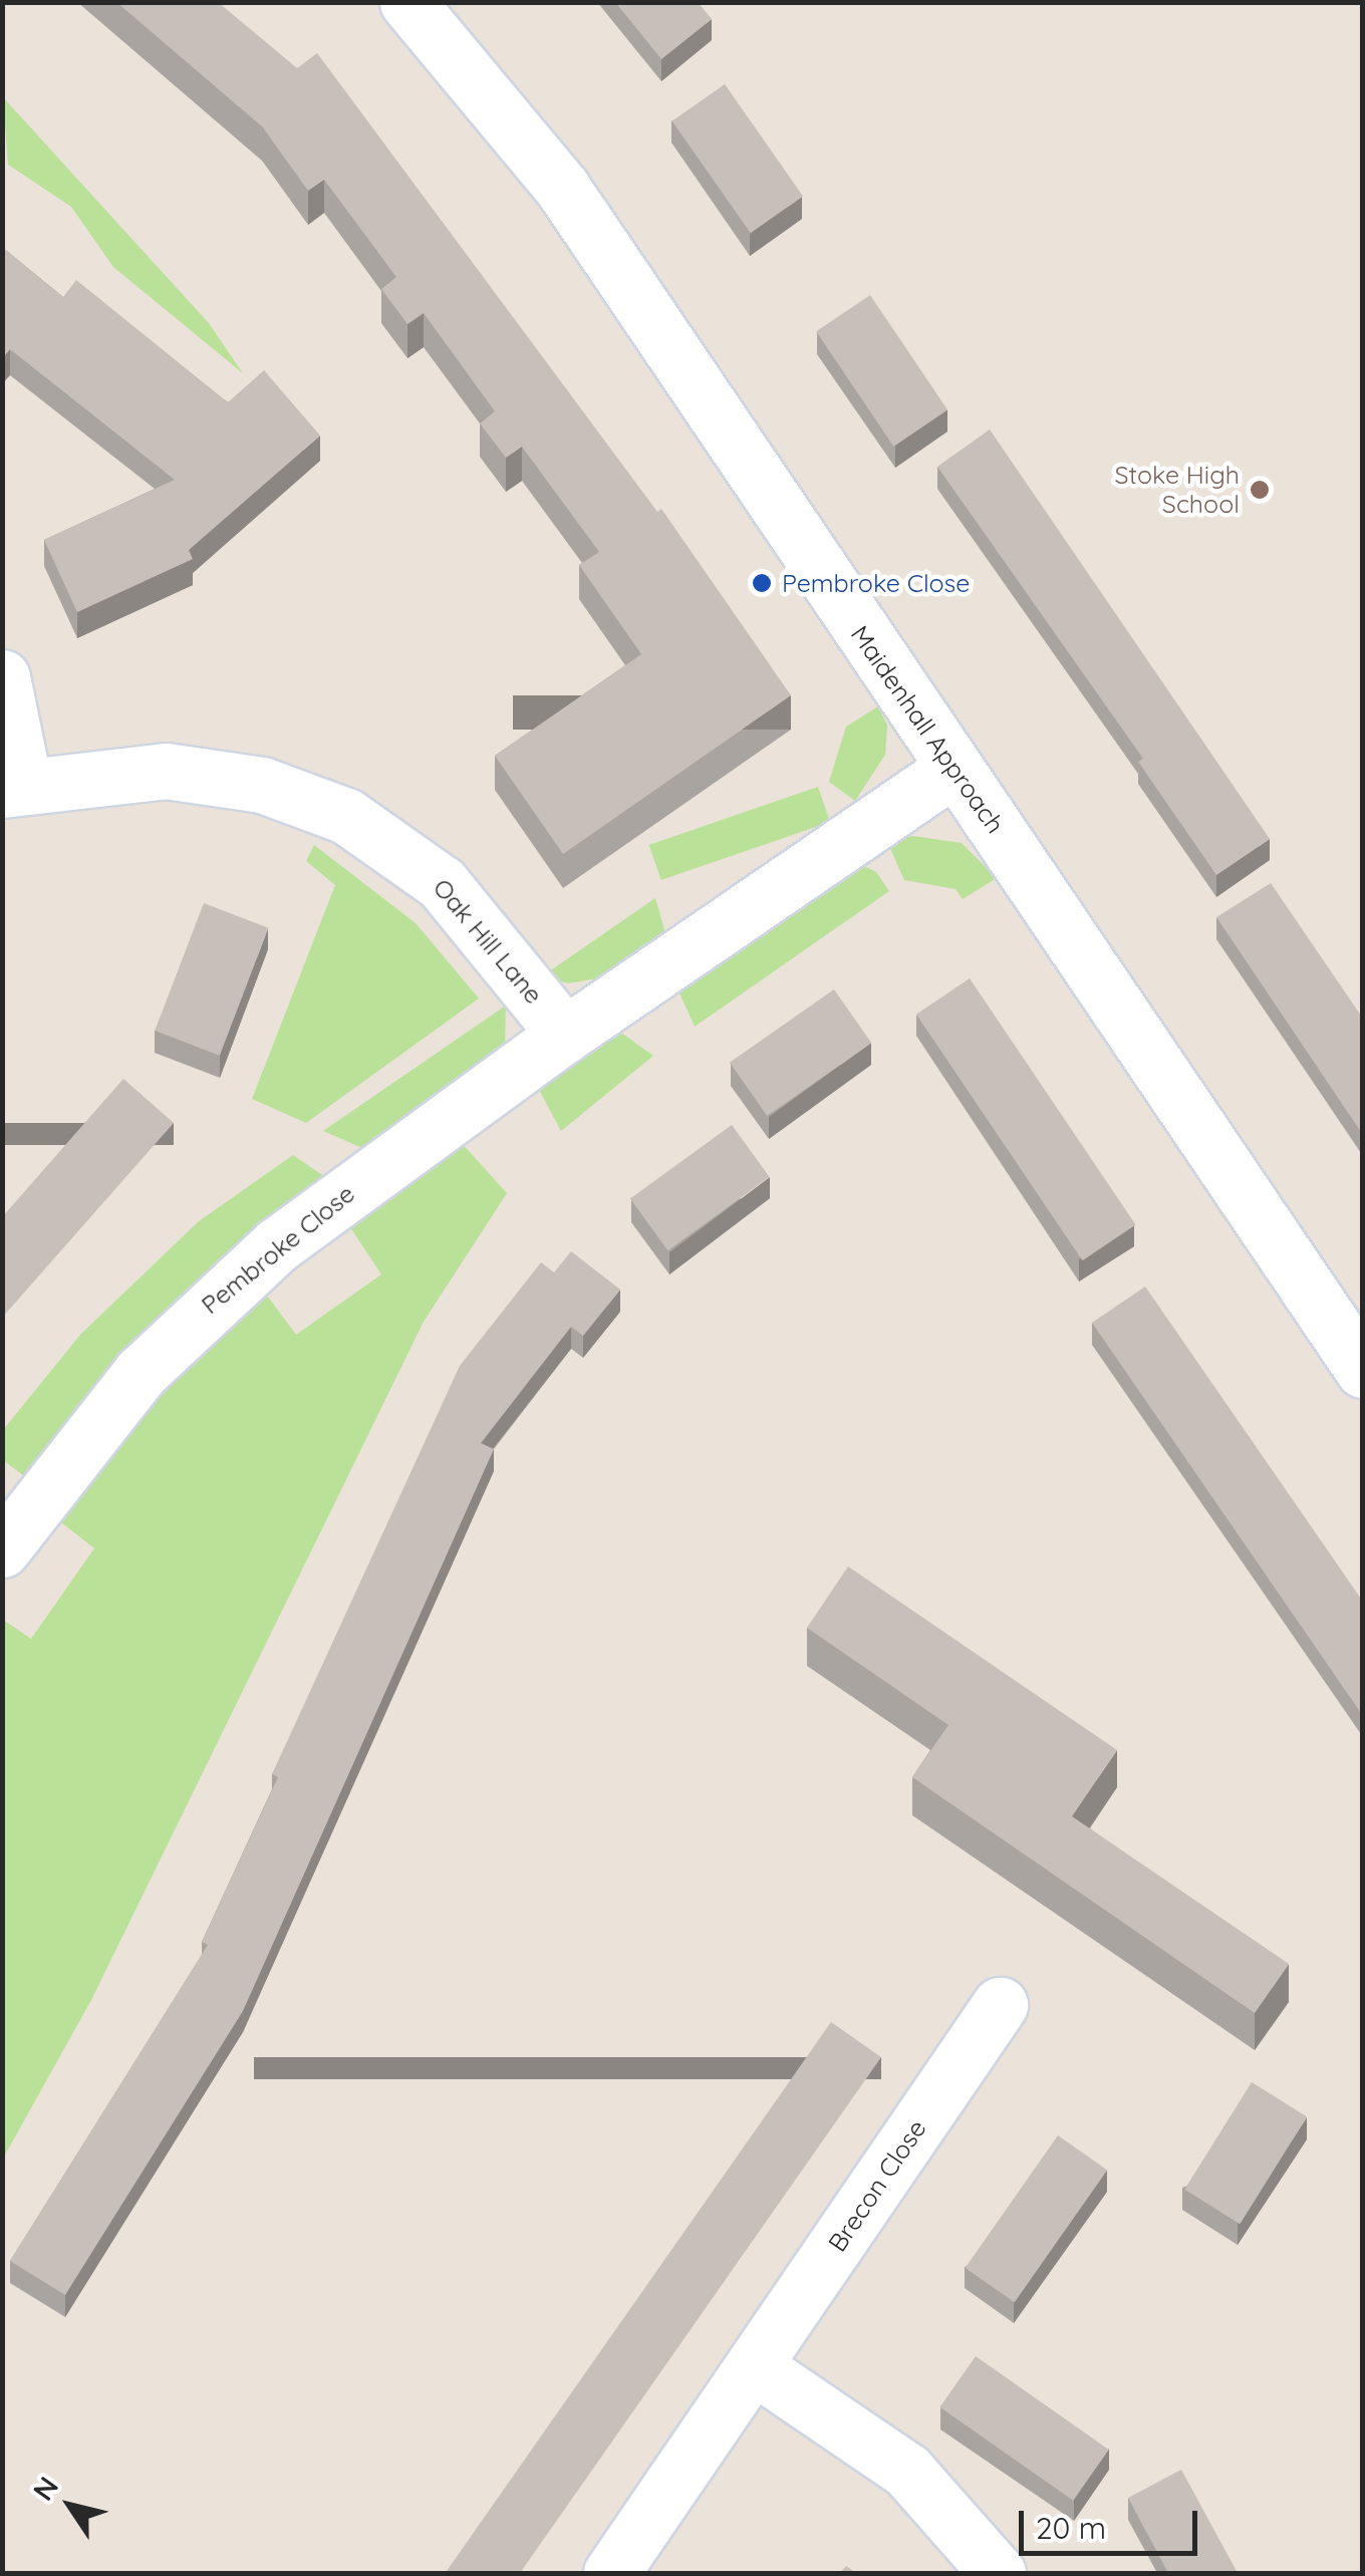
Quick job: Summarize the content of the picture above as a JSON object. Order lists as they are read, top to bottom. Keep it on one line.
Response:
{"streets":{"street":["Maidenhall Approach","Oak Hill Lane","Pembroke Close","Brecon Close"]},"crossings":[["Maidenhall Approach","Pembroke Close"],["Oak Hill Lane","Pembroke Close"]],"places":["Stoke High School","Pembroke Close"],"scale_bar":"20 m","north":"top left"}
